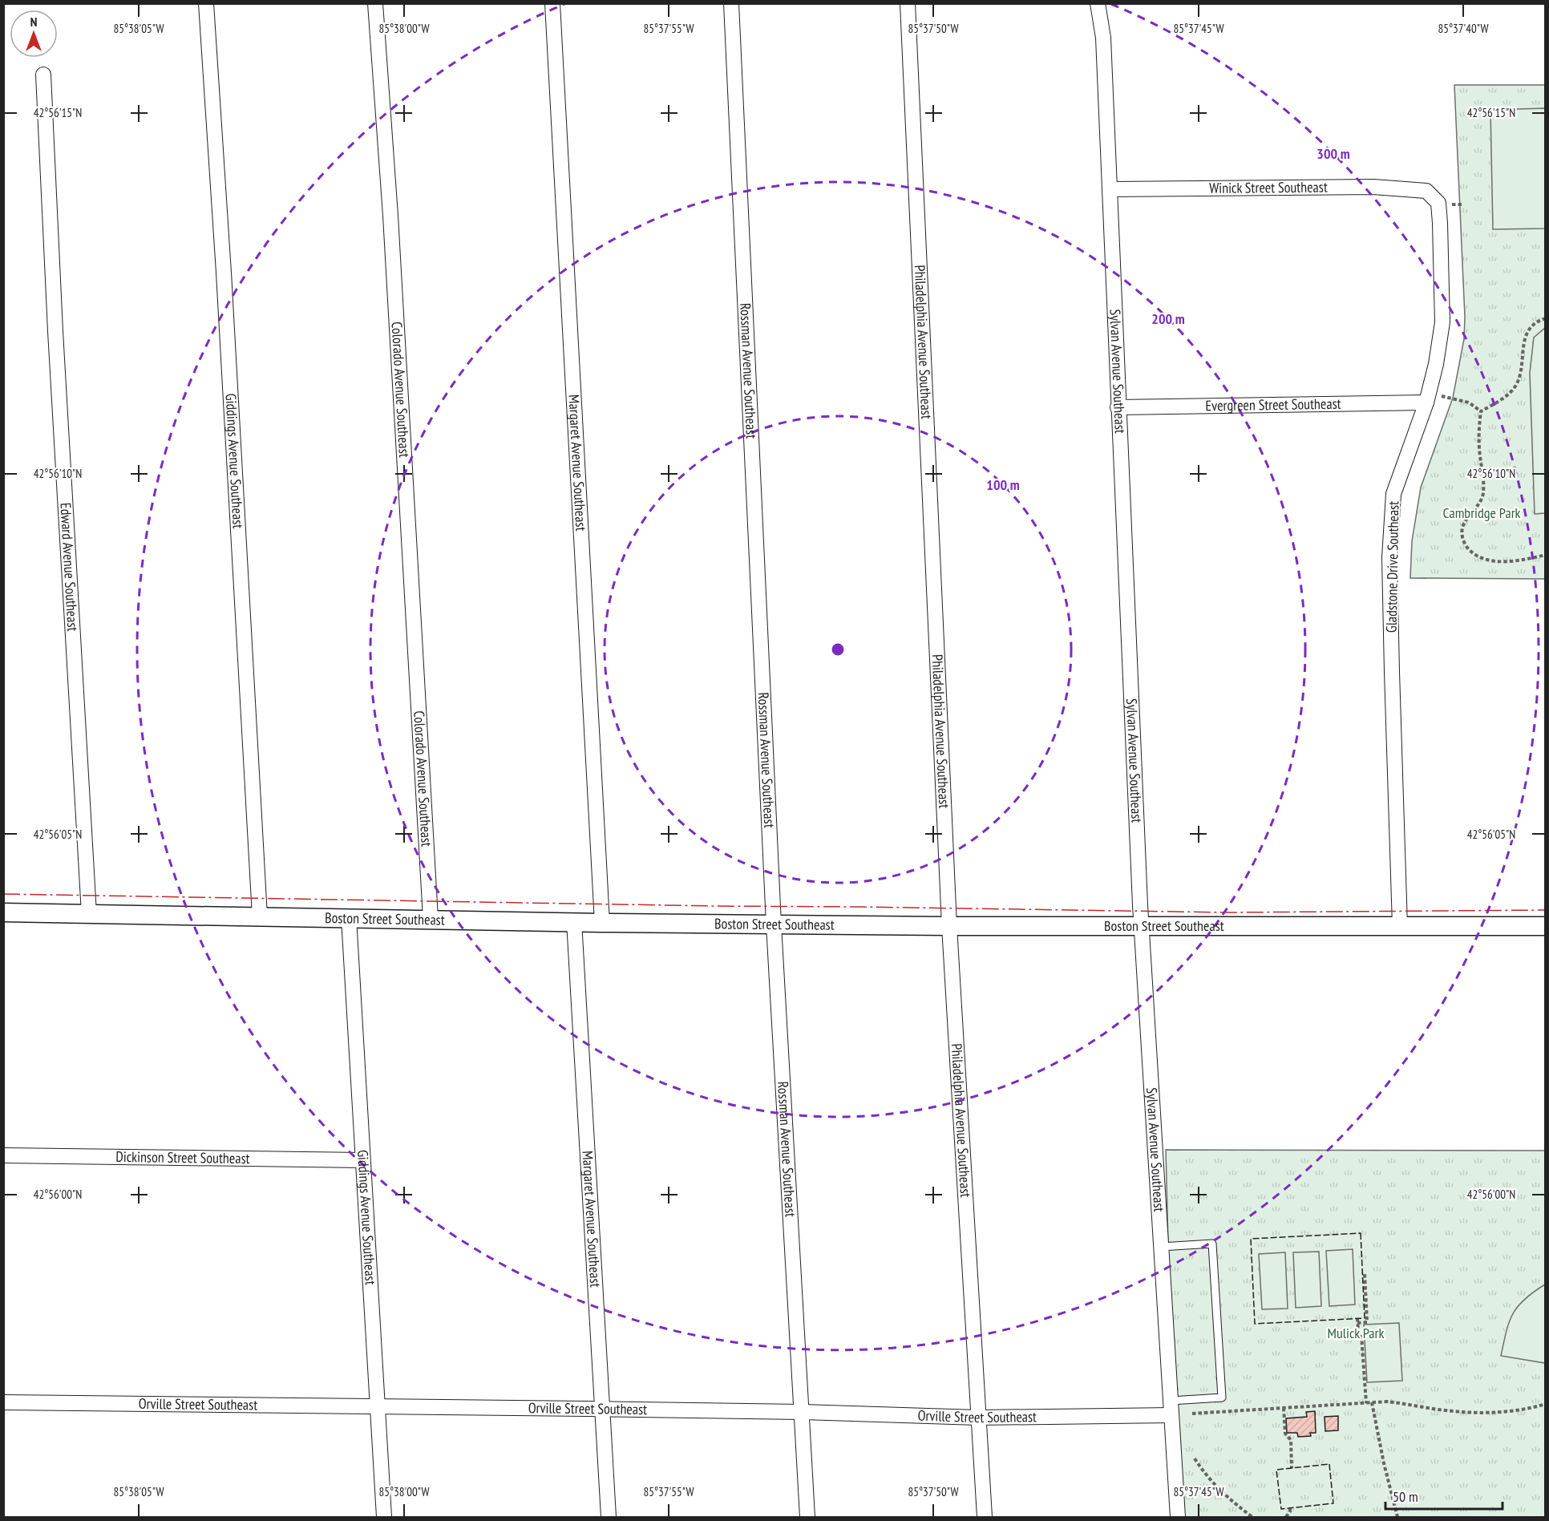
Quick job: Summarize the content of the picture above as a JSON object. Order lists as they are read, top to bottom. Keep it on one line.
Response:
{"streets":{"street":["Winick Street Southeast","Philadelphia Avenue Southeast","Rossman Avenue Southeast","Sylvan Avenue Southeast","Colorado Avenue Southeast","Evergreen Street Southeast","Giddings Avenue Southeast","Margaret Avenue Southeast","Edward Avenue Southeast","Gladstone Drive Southeast","Boston Street Southeast","Dickinson Street Southeast","Orville Street Southeast"]},"crossings":[["Winick Street Southeast","Sylvan Avenue Southeast"],["Winick Street Southeast","Gladstone Drive Southeast"],["Philadelphia Avenue Southeast","Boston Street Southeast"],["Philadelphia Avenue Southeast","Orville Street Southeast"],["Rossman Avenue Southeast","Boston Street Southeast"],["Rossman Avenue Southeast","Orville Street Southeast"],["Sylvan Avenue Southeast","Evergreen Street Southeast"],["Sylvan Avenue Southeast","Boston Street Southeast"],["Sylvan Avenue Southeast","Orville Street Southeast"],["Colorado Avenue Southeast","Boston Street Southeast"],["Evergreen Street Southeast","Gladstone Drive Southeast"],["Giddings Avenue Southeast","Boston Street Southeast"],["Giddings Avenue Southeast","Dickinson Street Southeast"],["Giddings Avenue Southeast","Orville Street Southeast"],["Margaret Avenue Southeast","Boston Street Southeast"],["Margaret Avenue Southeast","Orville Street Southeast"],["Edward Avenue Southeast","Boston Street Southeast"],["Gladstone Drive Southeast","Boston Street Southeast"]],"parks":["Cambridge Park","Mulick Park"],"scale_bar":"50 m","north":"top","coordinates":["85°38'05\"W","85°38'00\"W","85°37'55\"W","85°37'50\"W","85°37'45\"W","85°37'40\"W","42°56'15\"N","42°56'10\"N","42°56'05\"N","42°56'00\"N"],"rings":["300 m","200 m","100 m"]}
